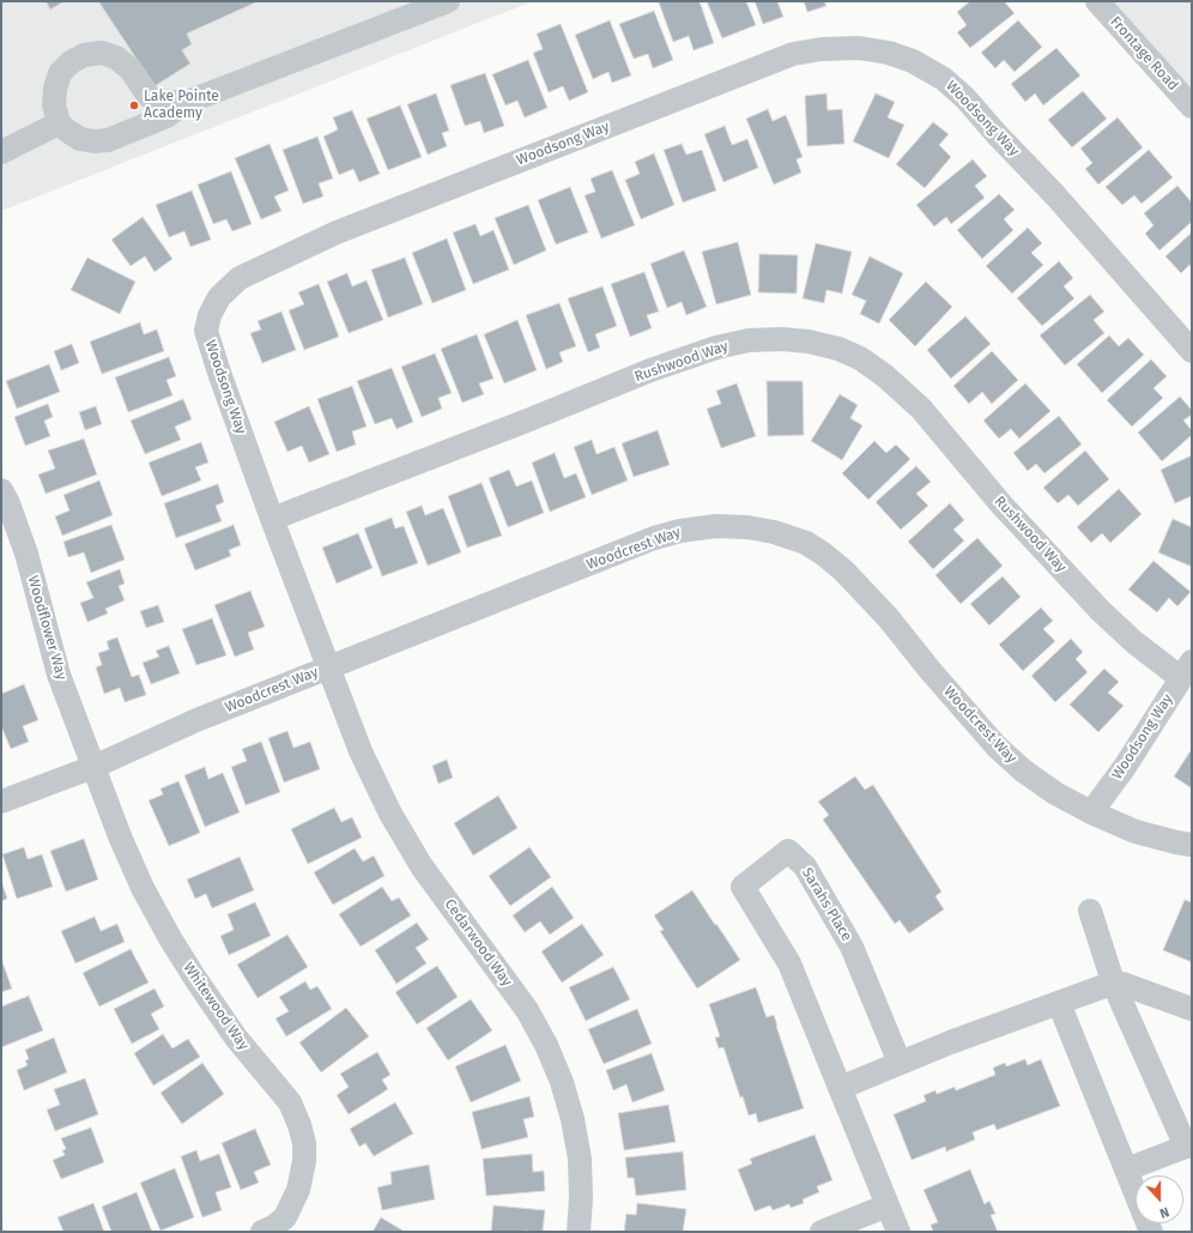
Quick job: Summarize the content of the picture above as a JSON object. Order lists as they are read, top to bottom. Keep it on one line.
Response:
{"streets":{"street":["Frontage Road","Woodsong Way","Rushwood Way","Woodcrest Way","Woodflower Way","Sarahs Place","Cedarwood Way","Whitewood Way"]},"crossings":[["Woodsong Way","Rushwood Way"],["Woodsong Way","Woodcrest Way"],["Woodsong Way","Cedarwood Way"],["Woodcrest Way","Woodflower Way"],["Woodcrest Way","Cedarwood Way"],["Woodcrest Way","Whitewood Way"],["Woodflower Way","Whitewood Way"]],"places":["Lake Pointe Academy"],"north":"bottom"}
